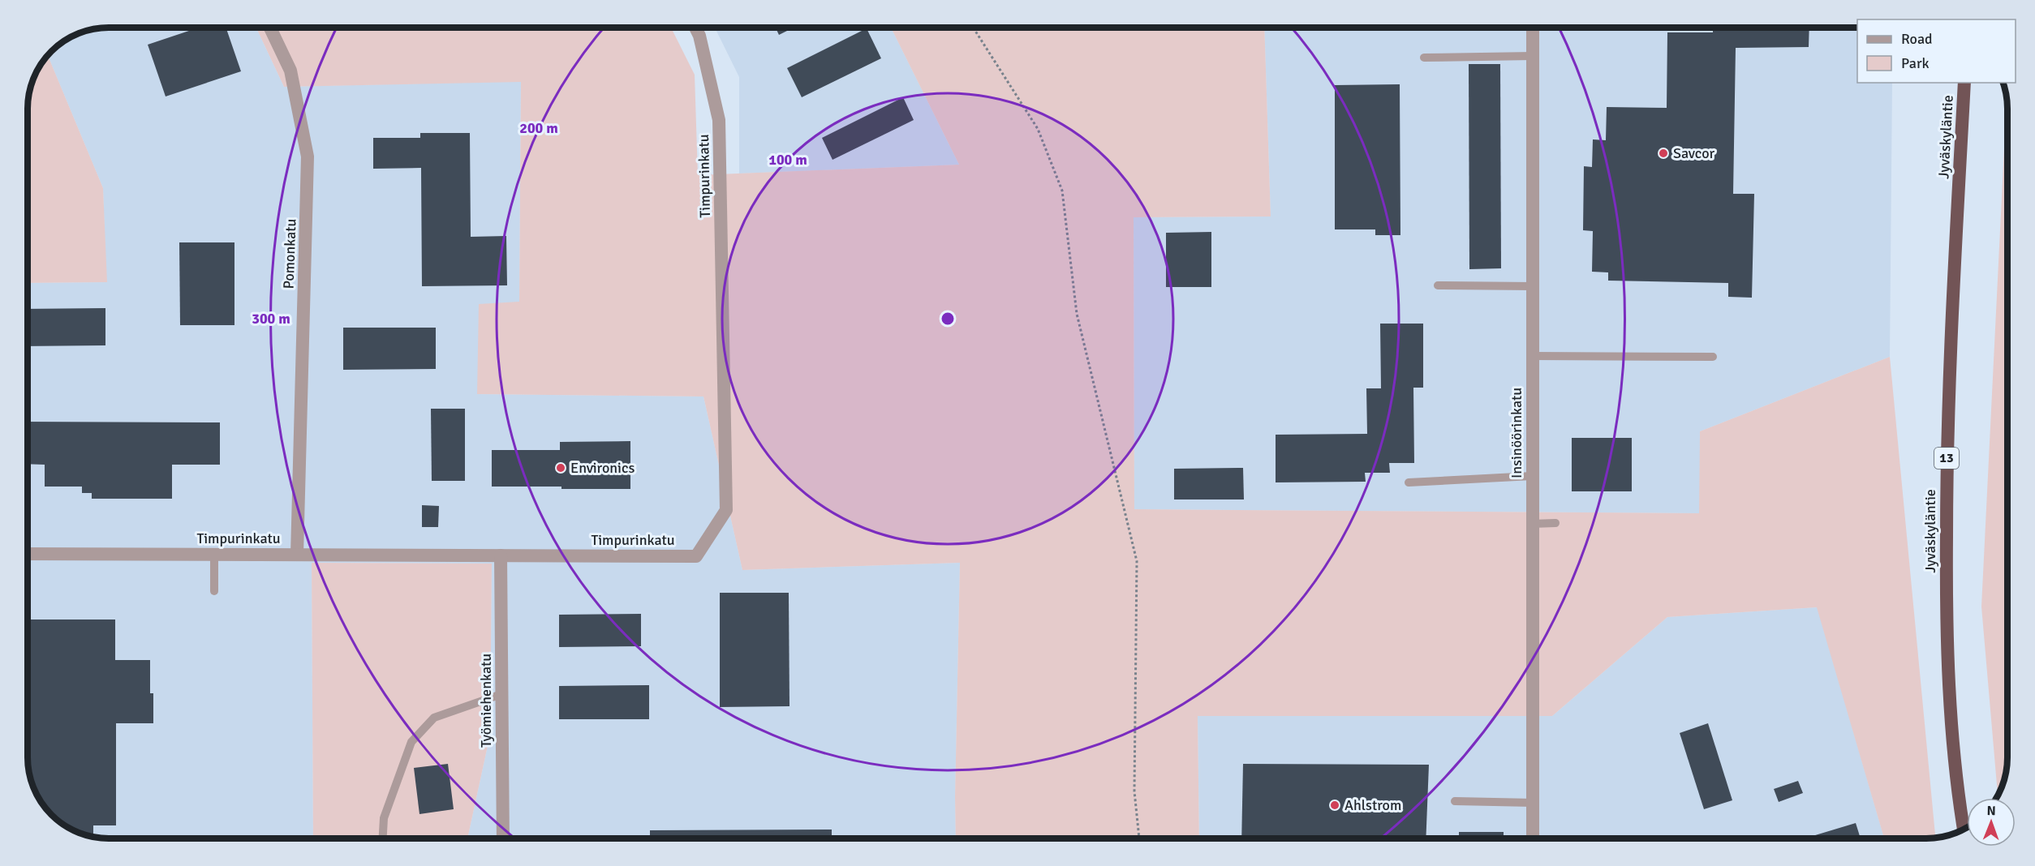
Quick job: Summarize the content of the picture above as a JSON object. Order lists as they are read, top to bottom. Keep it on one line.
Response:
{"streets":{"highway":["Jyväskyläntie","13"],"street":["Timpurinkatu","Pomonkatu","Insinöörinkatu","Työmiehenkatu"]},"crossings":[["Timpurinkatu","Pomonkatu"],["Timpurinkatu","Työmiehenkatu"]],"places":["Savcor","Environics","Ahlstrom"],"legend":["Road","Park"],"north":"top","rings":["200 m","100 m","300 m"]}
